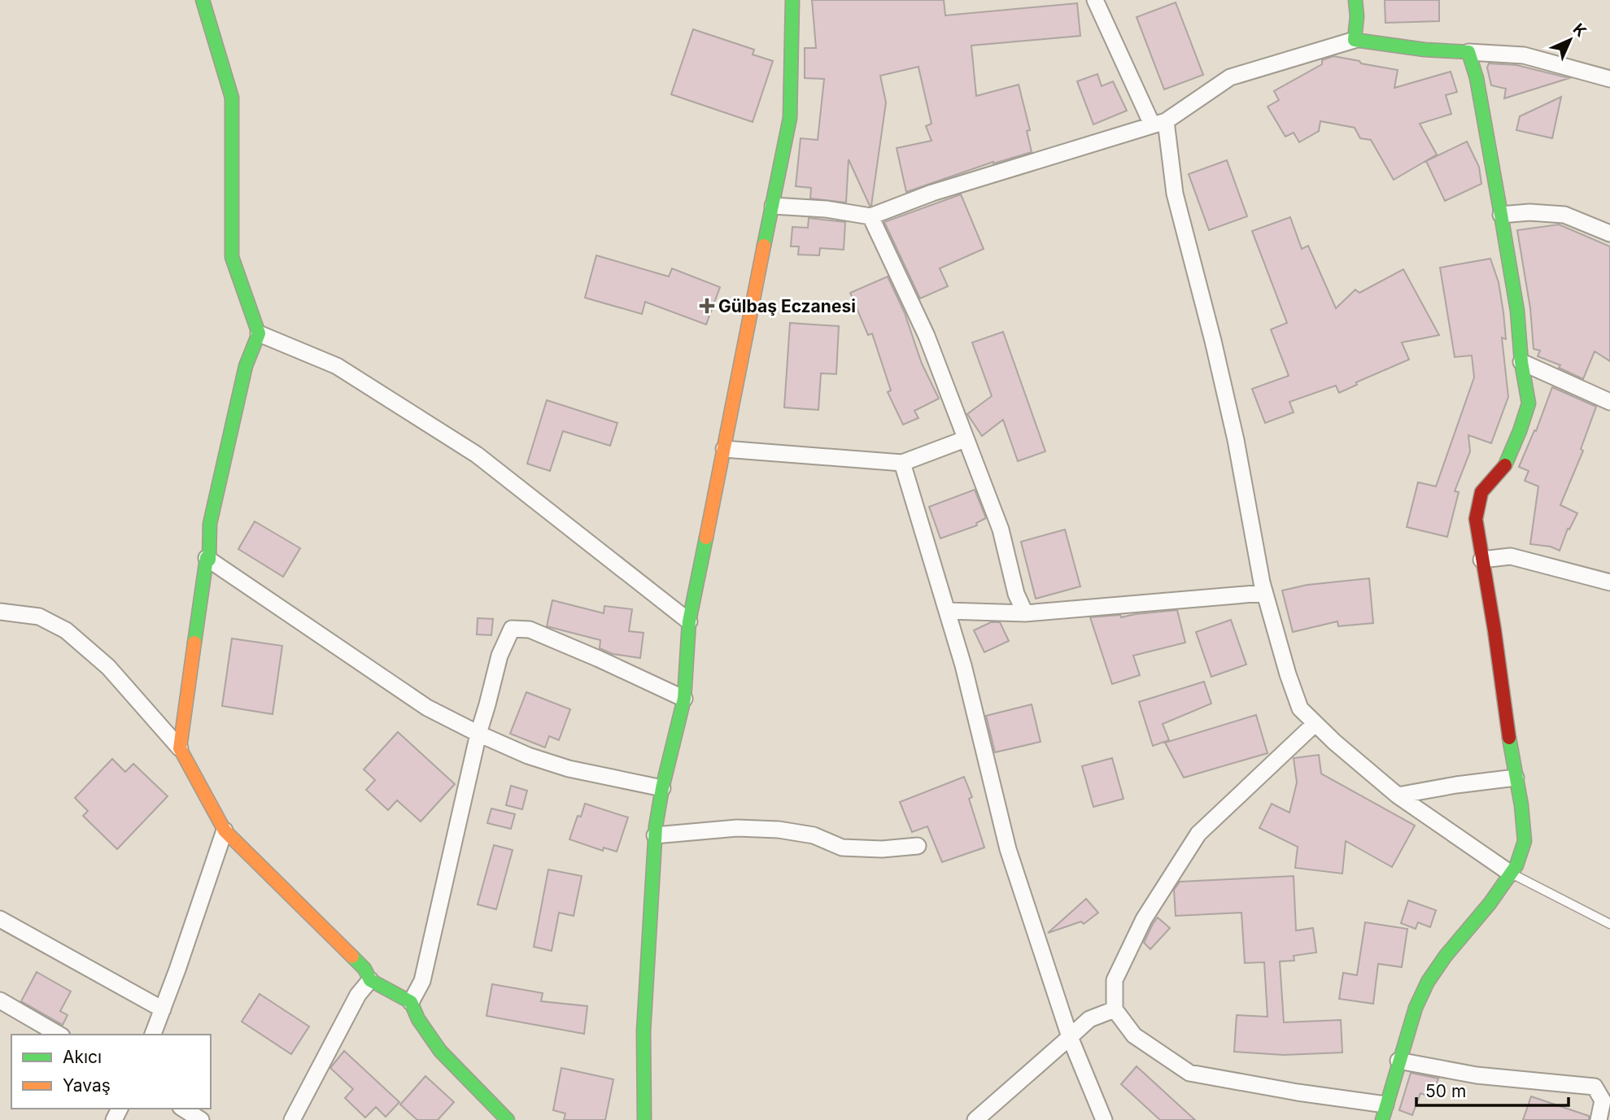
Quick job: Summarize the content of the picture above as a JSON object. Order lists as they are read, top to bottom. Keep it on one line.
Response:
{"places":{"health":["Gülbaş Eczanesi"]},"legend":["Akıcı","Yavaş"],"scale_bar":"50 m","north":"top right"}
